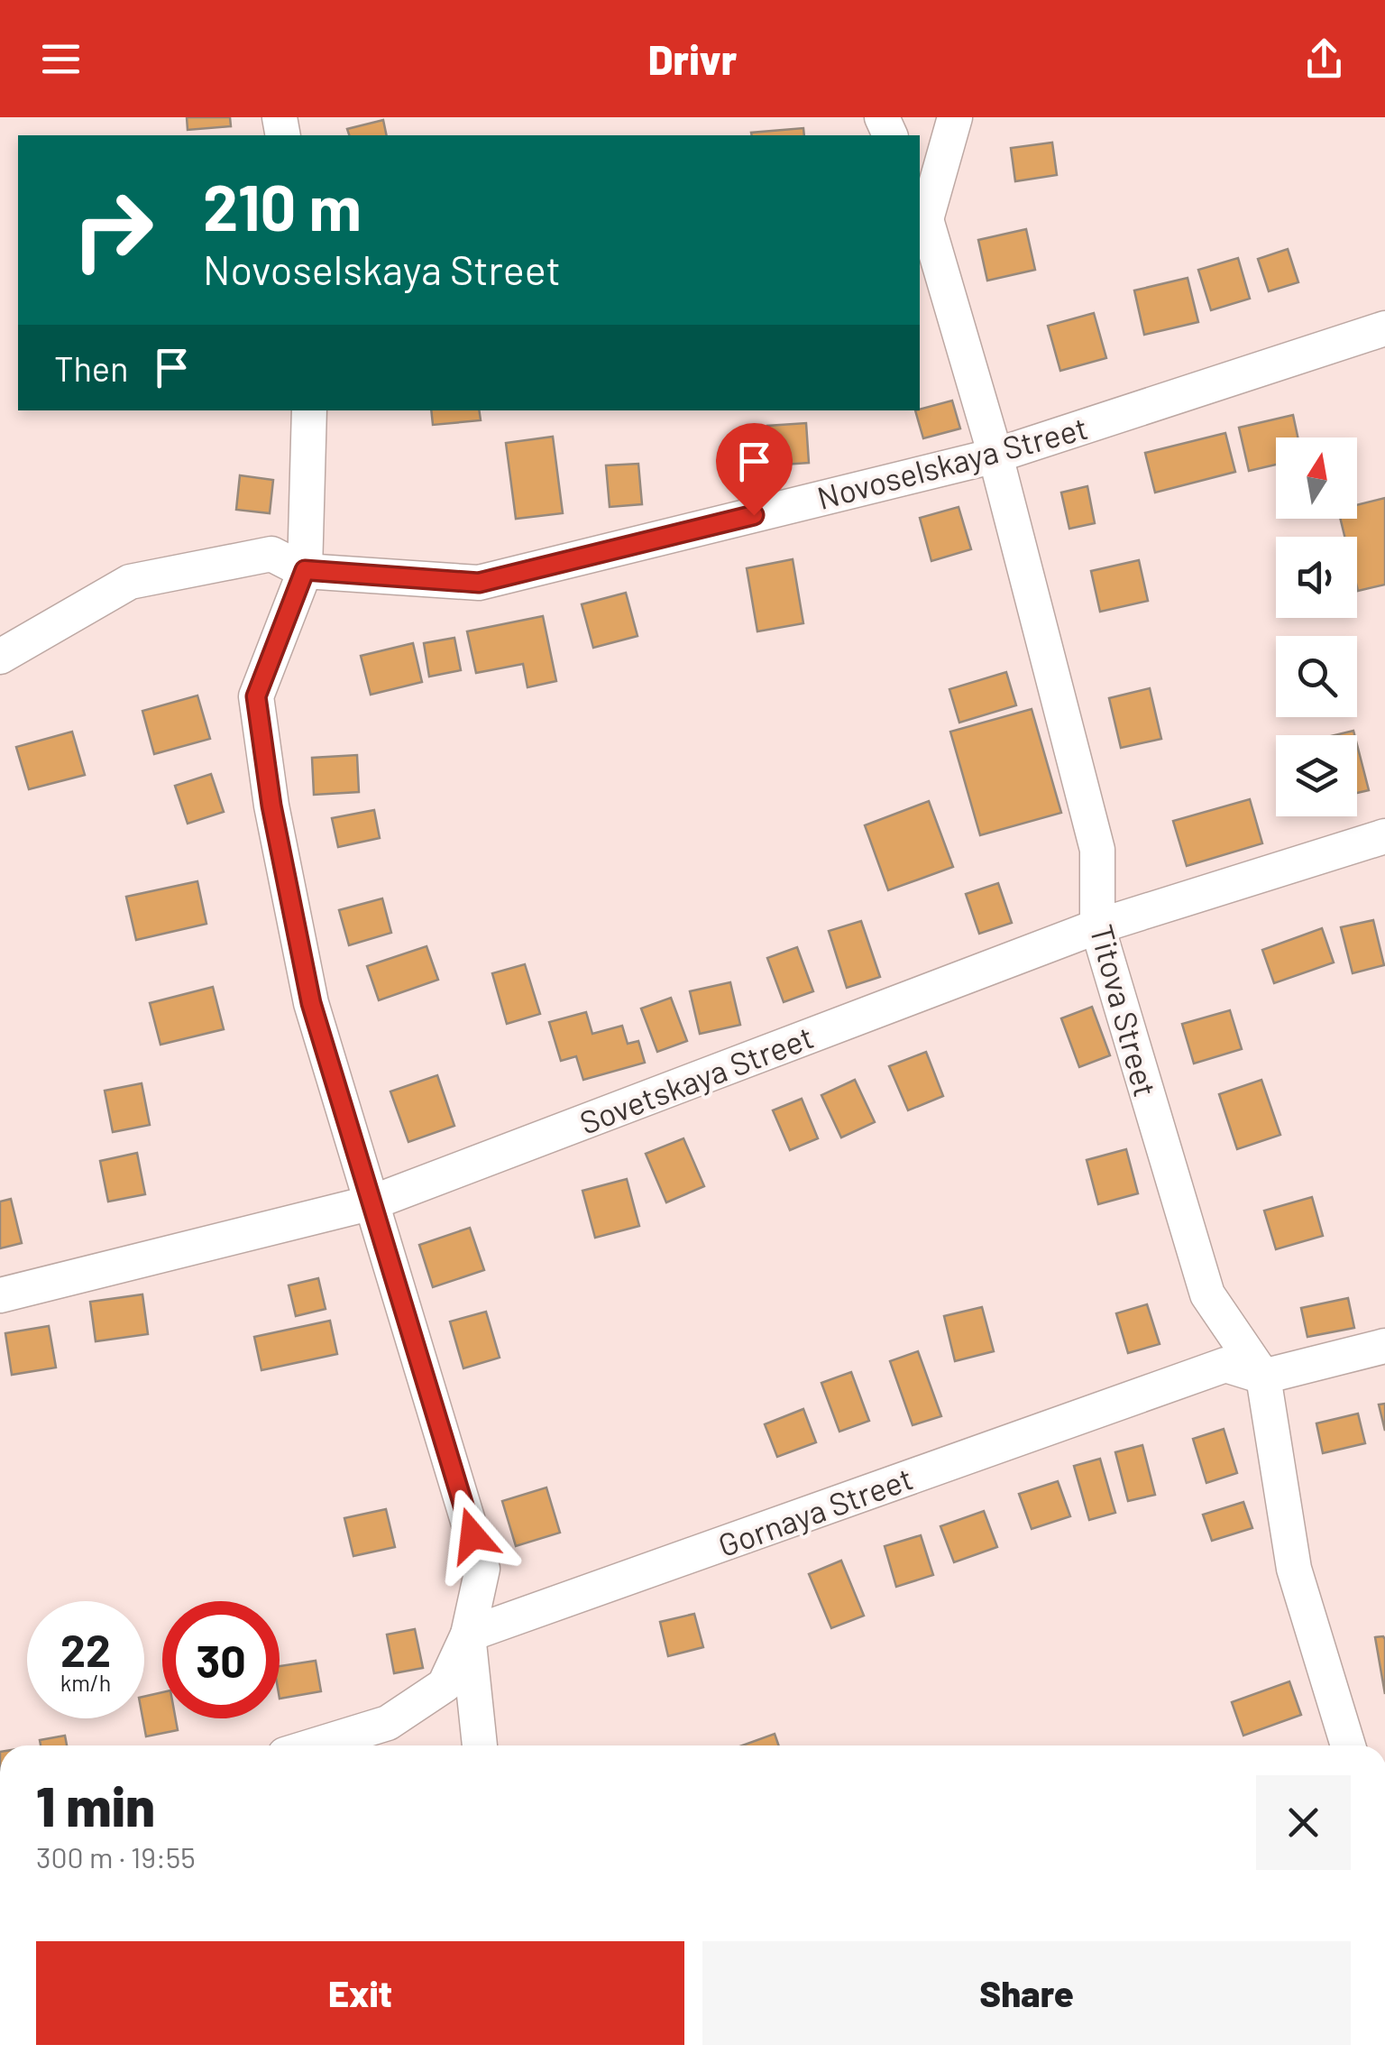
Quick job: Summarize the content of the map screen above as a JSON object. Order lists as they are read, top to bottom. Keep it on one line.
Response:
{"streets":{"street":["Novoselskaya Street","Titova Street","Sovetskaya Street","Gornaya Street"]},"crossings":[["Novoselskaya Street","Titova Street"],["Titova Street","Sovetskaya Street"],["Titova Street","Gornaya Street"]],"north":"top","page":{"header":"Drivr","turn":["210 m","Novoselskaya Street"],"then":"Then","speed":"22 km/h","limit":"30","heading":["1 min","300 m · 19:55"],"buttons":["Exit","Share"]}}
